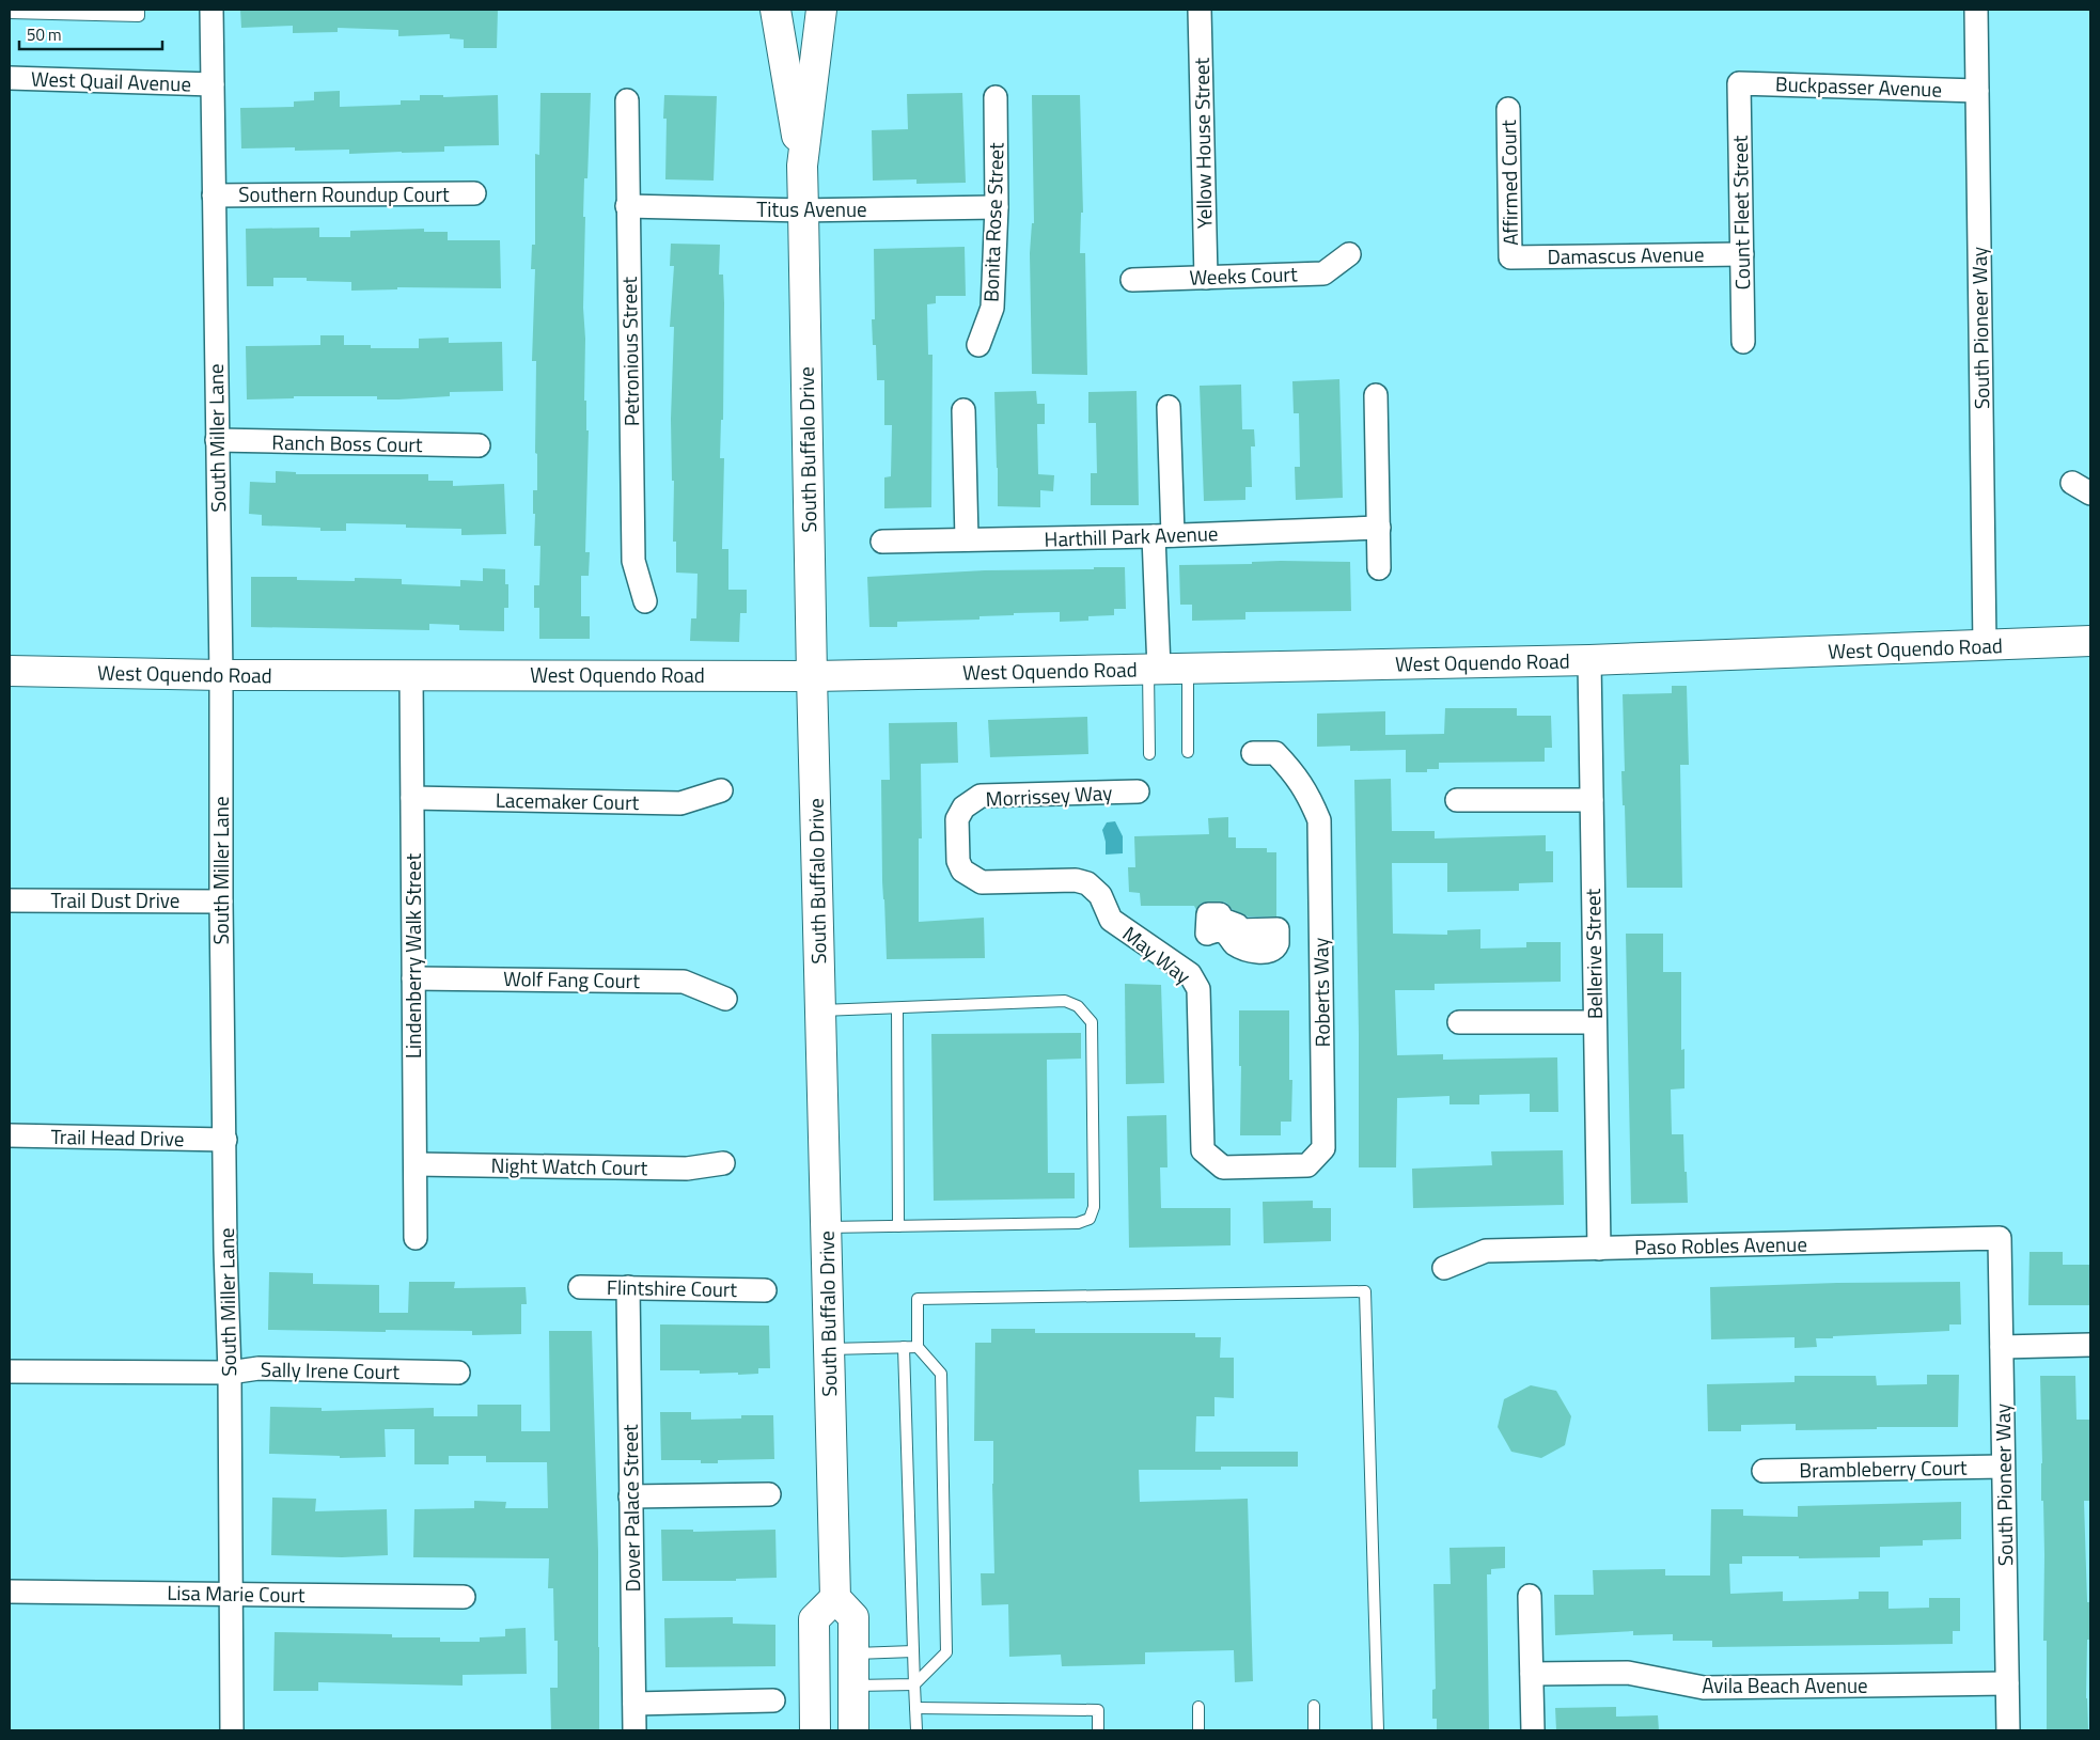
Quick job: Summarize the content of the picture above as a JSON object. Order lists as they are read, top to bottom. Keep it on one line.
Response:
{"streets":{"main road":["South Buffalo Drive","West Oquendo Road"],"street":["West Quail Avenue","Buckpasser Avenue","Yellow House Street","Affirmed Court","Southern Roundup Court","Titus Avenue","Count Fleet Street","Bonita Rose Street","Damascus Avenue","Weeks Court","South Pioneer Way","Petronious Street","South Miller Lane","Ranch Boss Court","Harthill Park Avenue","Morrissey Way","Lacemaker Court","Trail Dust Drive","Bellerive Street","May Way","Lindenberry Walk Street","Wolf Fang Court","Roberts Way","Trail Head Drive","Night Watch Court","Paso Robles Avenue","Flintshire Court","Sally Irene Court","Brambleberry Court","Dover Palace Street","Lisa Marie Court","Avila Beach Avenue"]},"crossings":[["West Quail Avenue","South Miller Lane"],["Buckpasser Avenue","Count Fleet Street"],["Buckpasser Avenue","South Pioneer Way"],["Yellow House Street","Weeks Court"],["Affirmed Court","Damascus Avenue"],["Southern Roundup Court","South Miller Lane"],["Titus Avenue","Bonita Rose Street"],["Titus Avenue","Petronious Street"],["Titus Avenue","South Buffalo Drive"],["Count Fleet Street","Damascus Avenue"],["South Pioneer Way","West Oquendo Road"],["South Pioneer Way","Paso Robles Avenue"],["South Pioneer Way","Brambleberry Court"],["South Pioneer Way","Avila Beach Avenue"],["South Miller Lane","Ranch Boss Court"],["South Miller Lane","West Oquendo Road"],["South Miller Lane","Trail Dust Drive"],["South Miller Lane","Trail Head Drive"],["South Miller Lane","Sally Irene Court"],["South Miller Lane","Lisa Marie Court"],["South Buffalo Drive","West Oquendo Road"],["West Oquendo Road","Bellerive Street"],["West Oquendo Road","Lindenberry Walk Street"],["Morrissey Way","May Way"],["Lacemaker Court","Lindenberry Walk Street"],["Bellerive Street","Paso Robles Avenue"],["May Way","Roberts Way"],["Lindenberry Walk Street","Wolf Fang Court"],["Lindenberry Walk Street","Night Watch Court"],["Flintshire Court","Dover Palace Street"]],"scale_bar":"50 m"}
